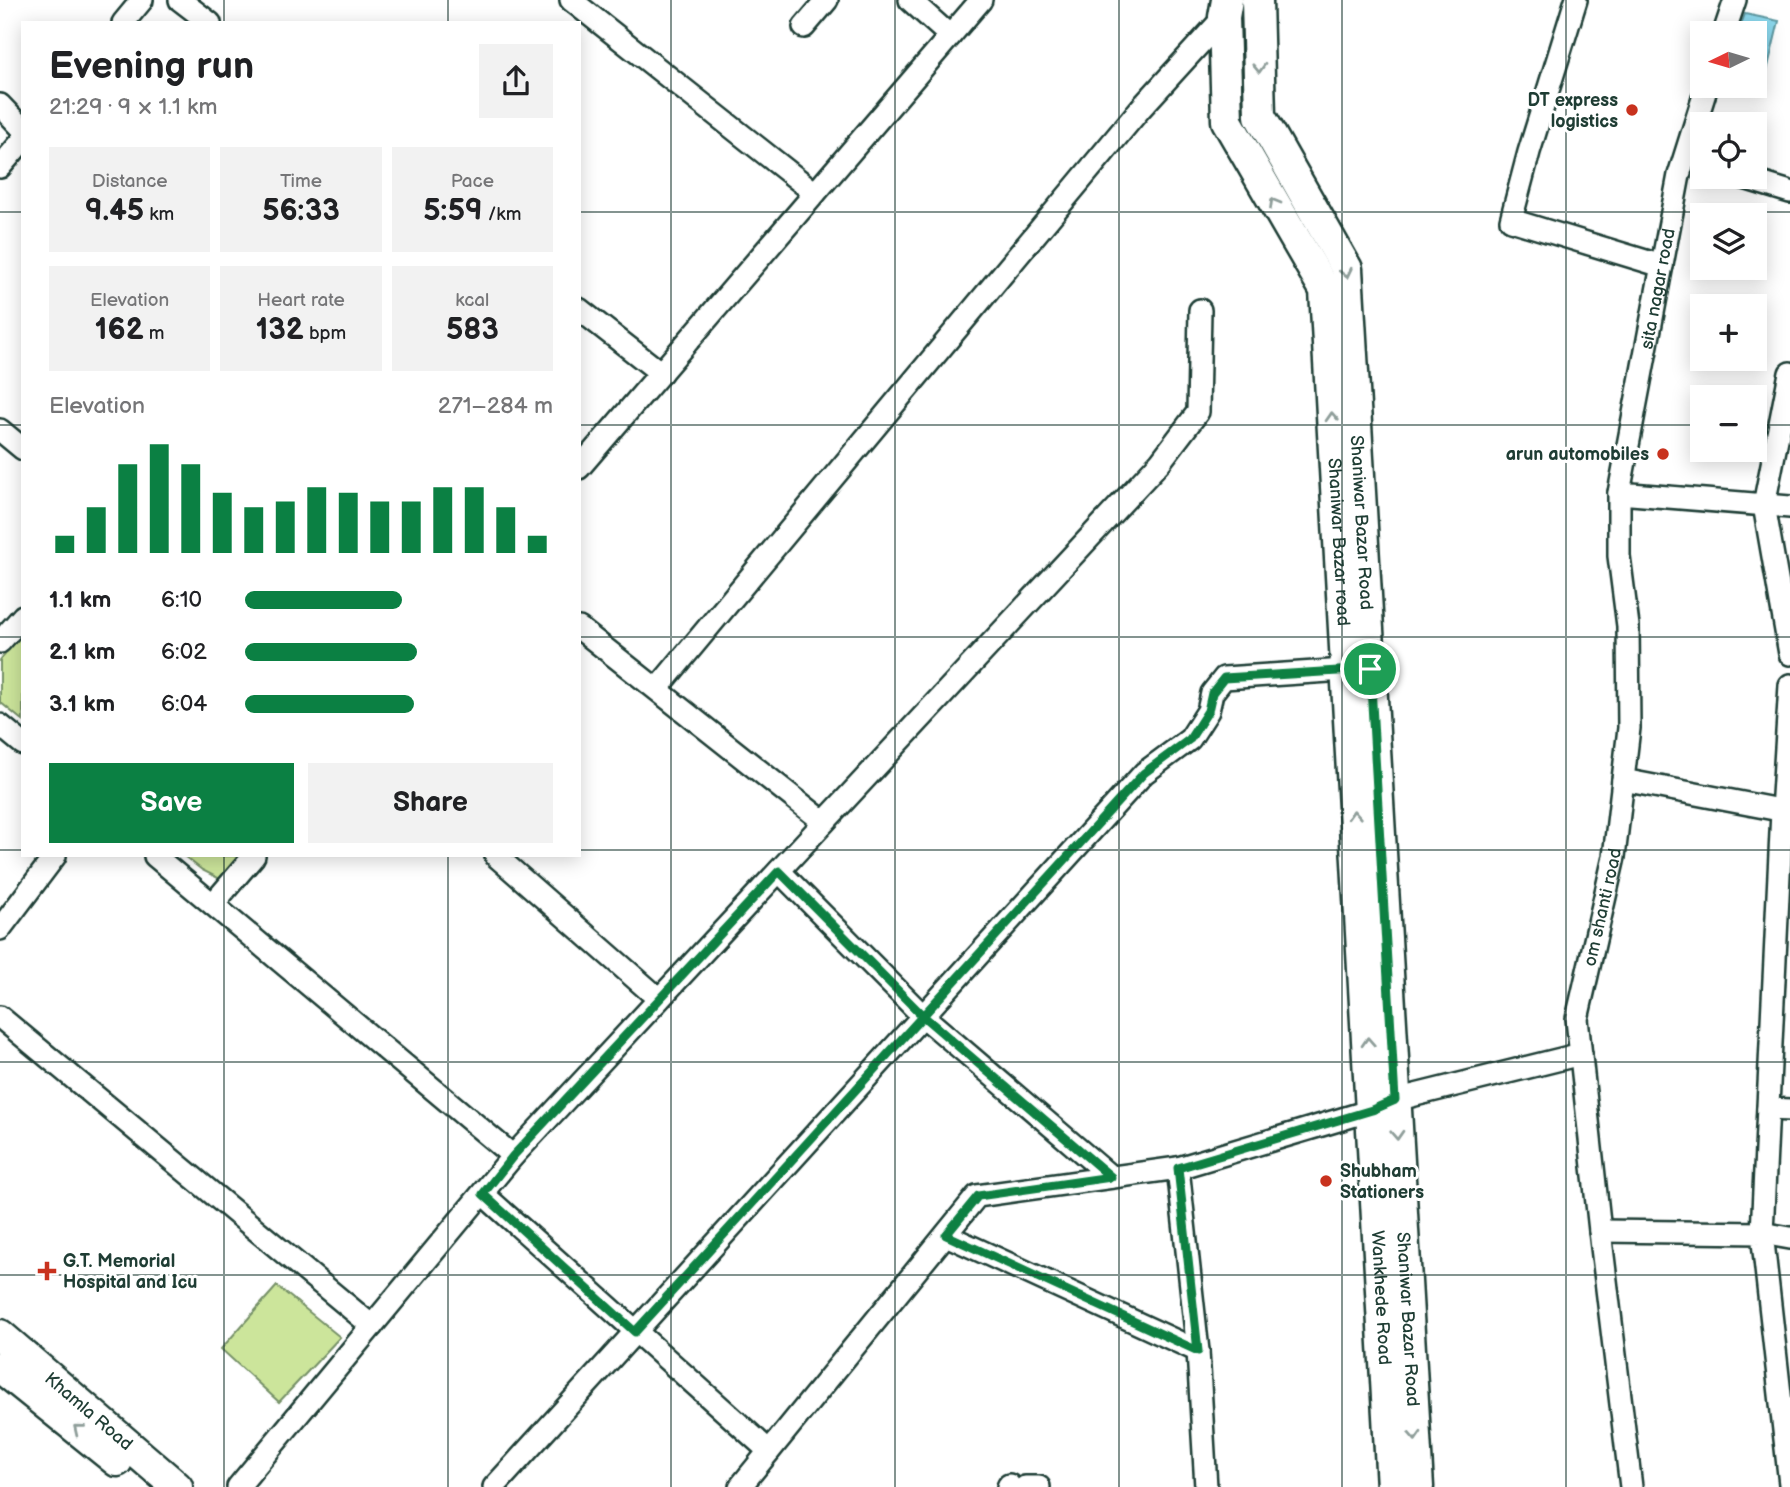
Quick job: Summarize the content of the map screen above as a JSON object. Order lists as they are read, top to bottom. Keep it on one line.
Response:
{"streets":{"main road":["Shaniwar Bazar Road","Shaniwar Bazar road","Wankhede Road","Khamla Road"],"street":["sita nagar road","om shanti road"]},"crossings":[["sita nagar road","om shanti road"],["Shaniwar Bazar Road","Shaniwar Bazar road"],["Shaniwar Bazar Road","Wankhede Road"],["Shaniwar Bazar road","Wankhede Road"]],"one_way":["Shaniwar Bazar Road","Shaniwar Bazar road"],"places":{"other":["DT express logistics","arun automobiles","Shubham Stationers"],"health":["G.T. Memorial Hospital and Icu"]},"north":"left","page":{"map_buttons":["+","−"],"heading":["Evening run","21:29 · 9 × 1.1 km"],"stats":[["Distance","9.45 km"],["Time","56:33"],["Pace","5:59 /km"],["Elevation","162 m"],["Heart rate","132 bpm"],["kcal","583"]],"chart":["Elevation","271–284 m"],"list":[{"name":"1.1 km","note":"6:10"},{"name":"2.1 km","note":"6:02"},{"name":"3.1 km","note":"6:04"}],"buttons":["Save","Share"]}}
